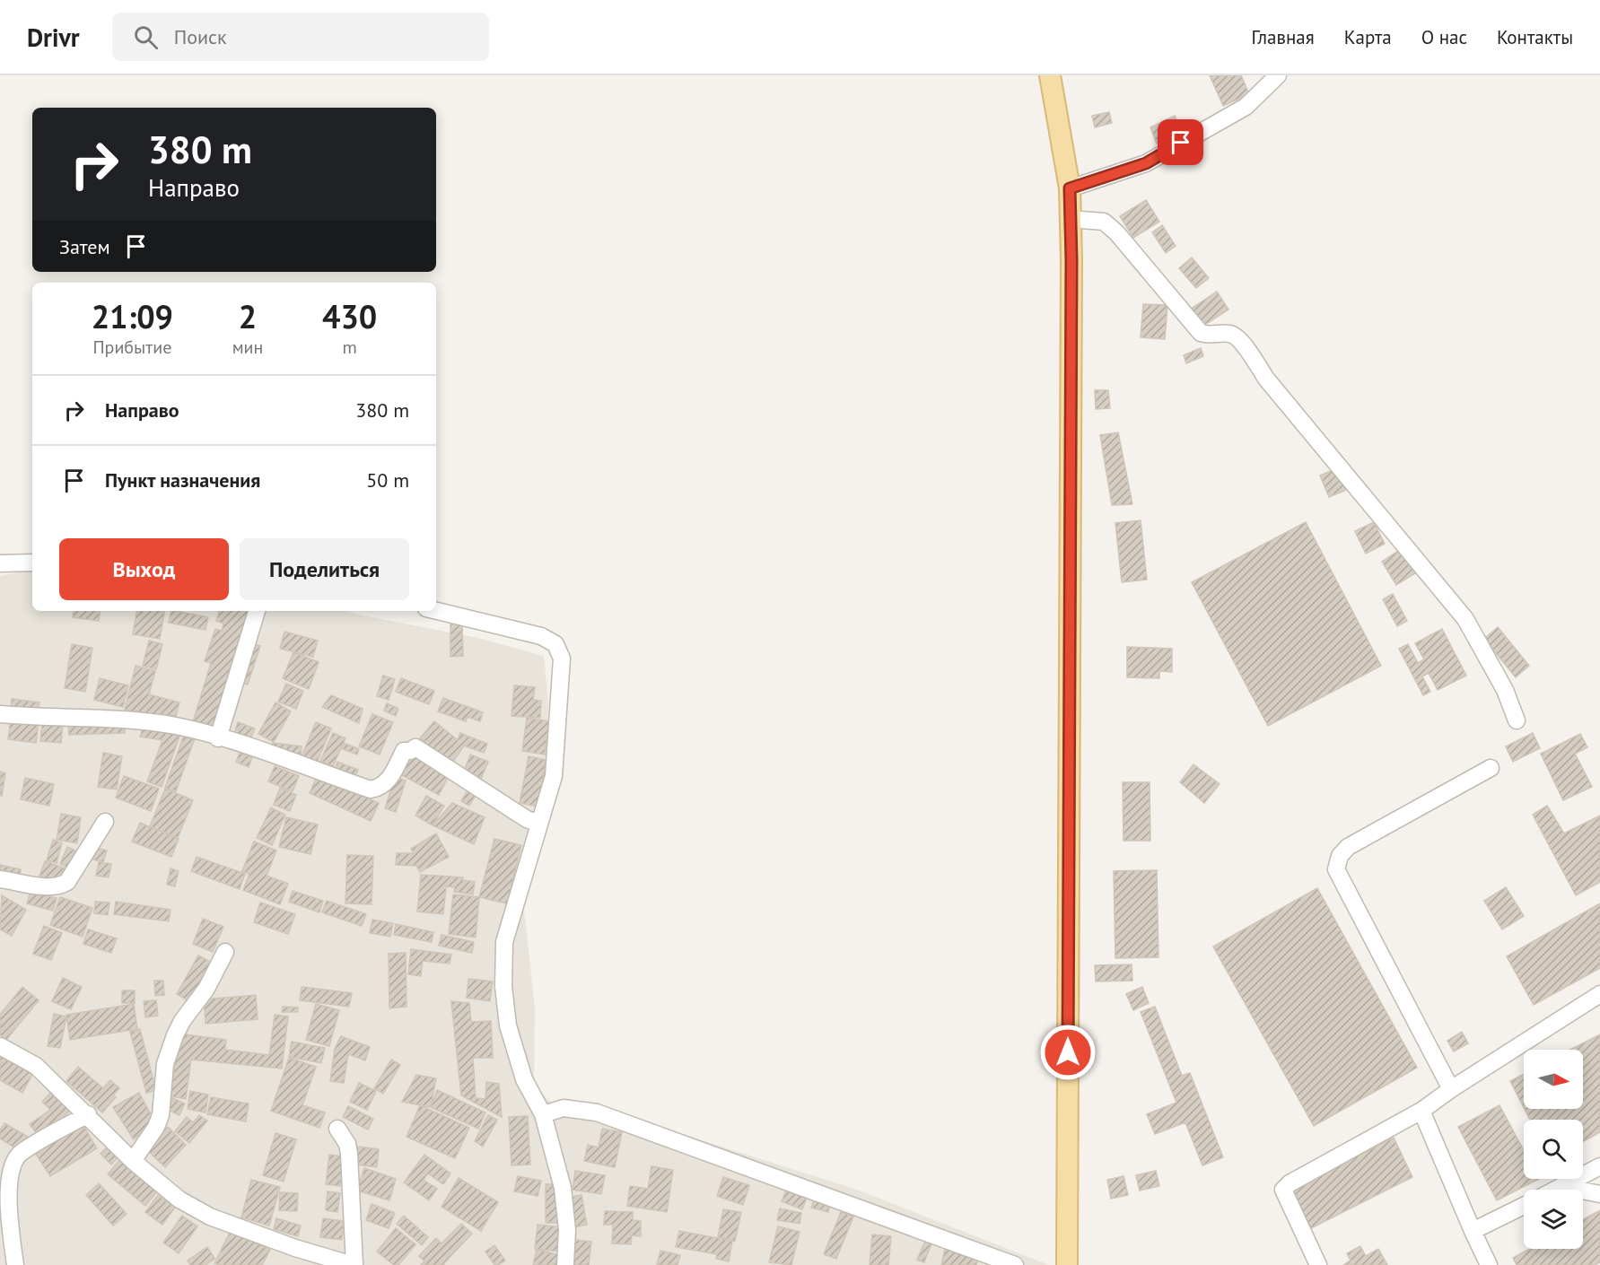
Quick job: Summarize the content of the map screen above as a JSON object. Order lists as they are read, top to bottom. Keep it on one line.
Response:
{"north":"right","page":{"header":"Drivr","search":"Поиск","nav":["Главная","Карта","О нас","Контакты"],"turn":["380 m","Направо"],"then":"Затем","eta":["21:09","Прибытие","2","мин","430","m"],"list":[{"name":"Направо","value":"380 m"},{"name":"Пункт назначения","value":"50 m"}],"buttons":["Выход","Поделиться"]}}
